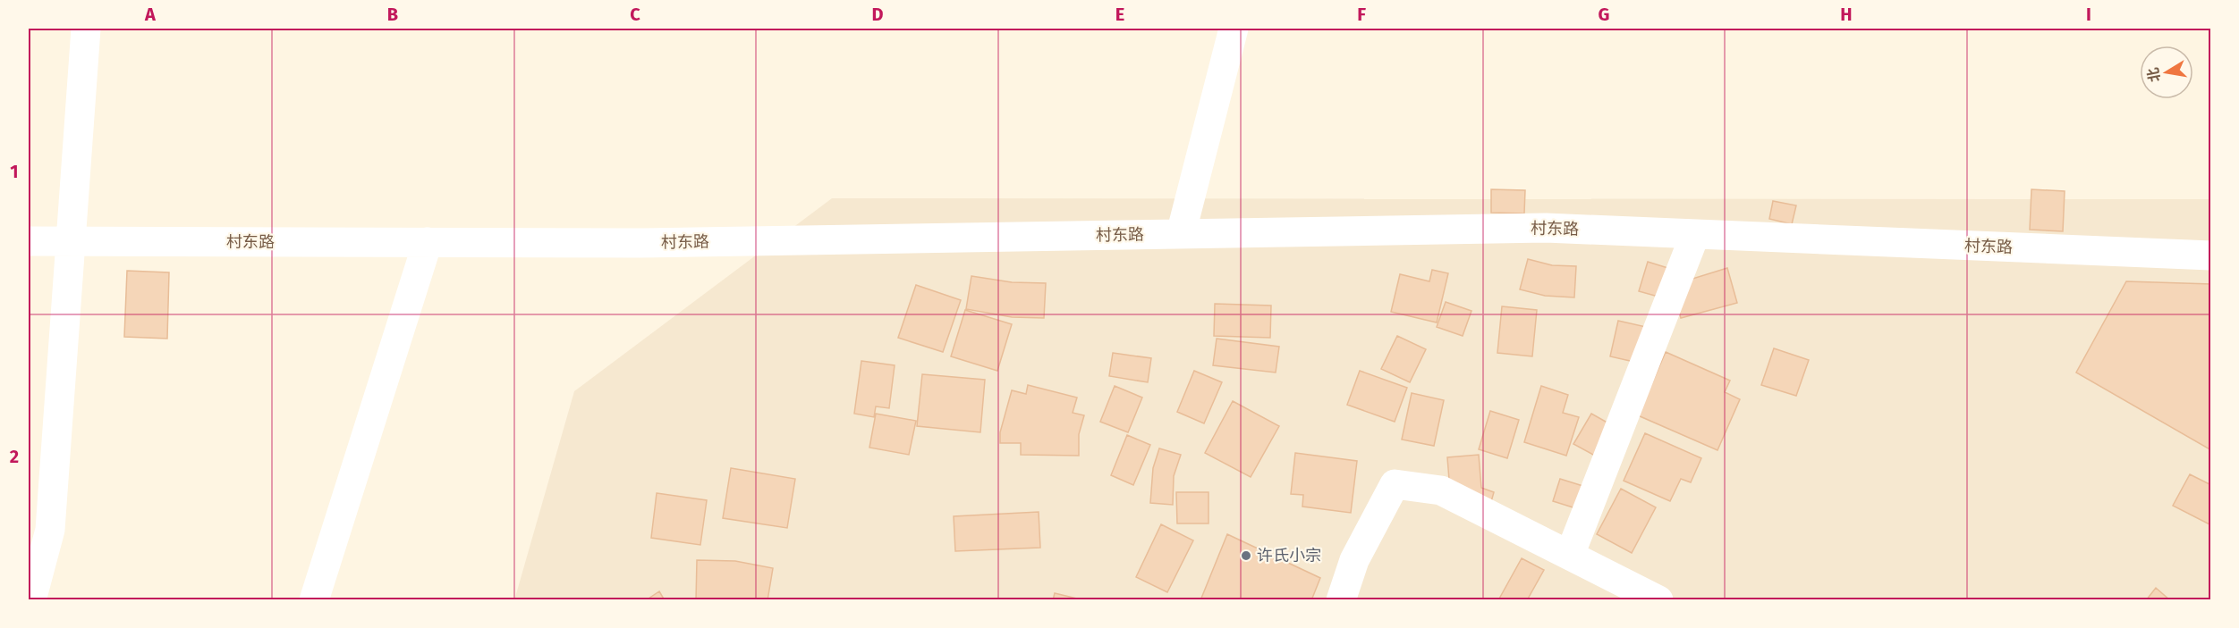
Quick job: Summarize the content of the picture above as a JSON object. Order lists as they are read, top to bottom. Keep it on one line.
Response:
{"streets":{"street":["村东路"]},"places":["许氏小宗"],"north":"left","grid":{"columns":["A","B","C","D","E","F","G","H","I"],"rows":["1","2"]}}
